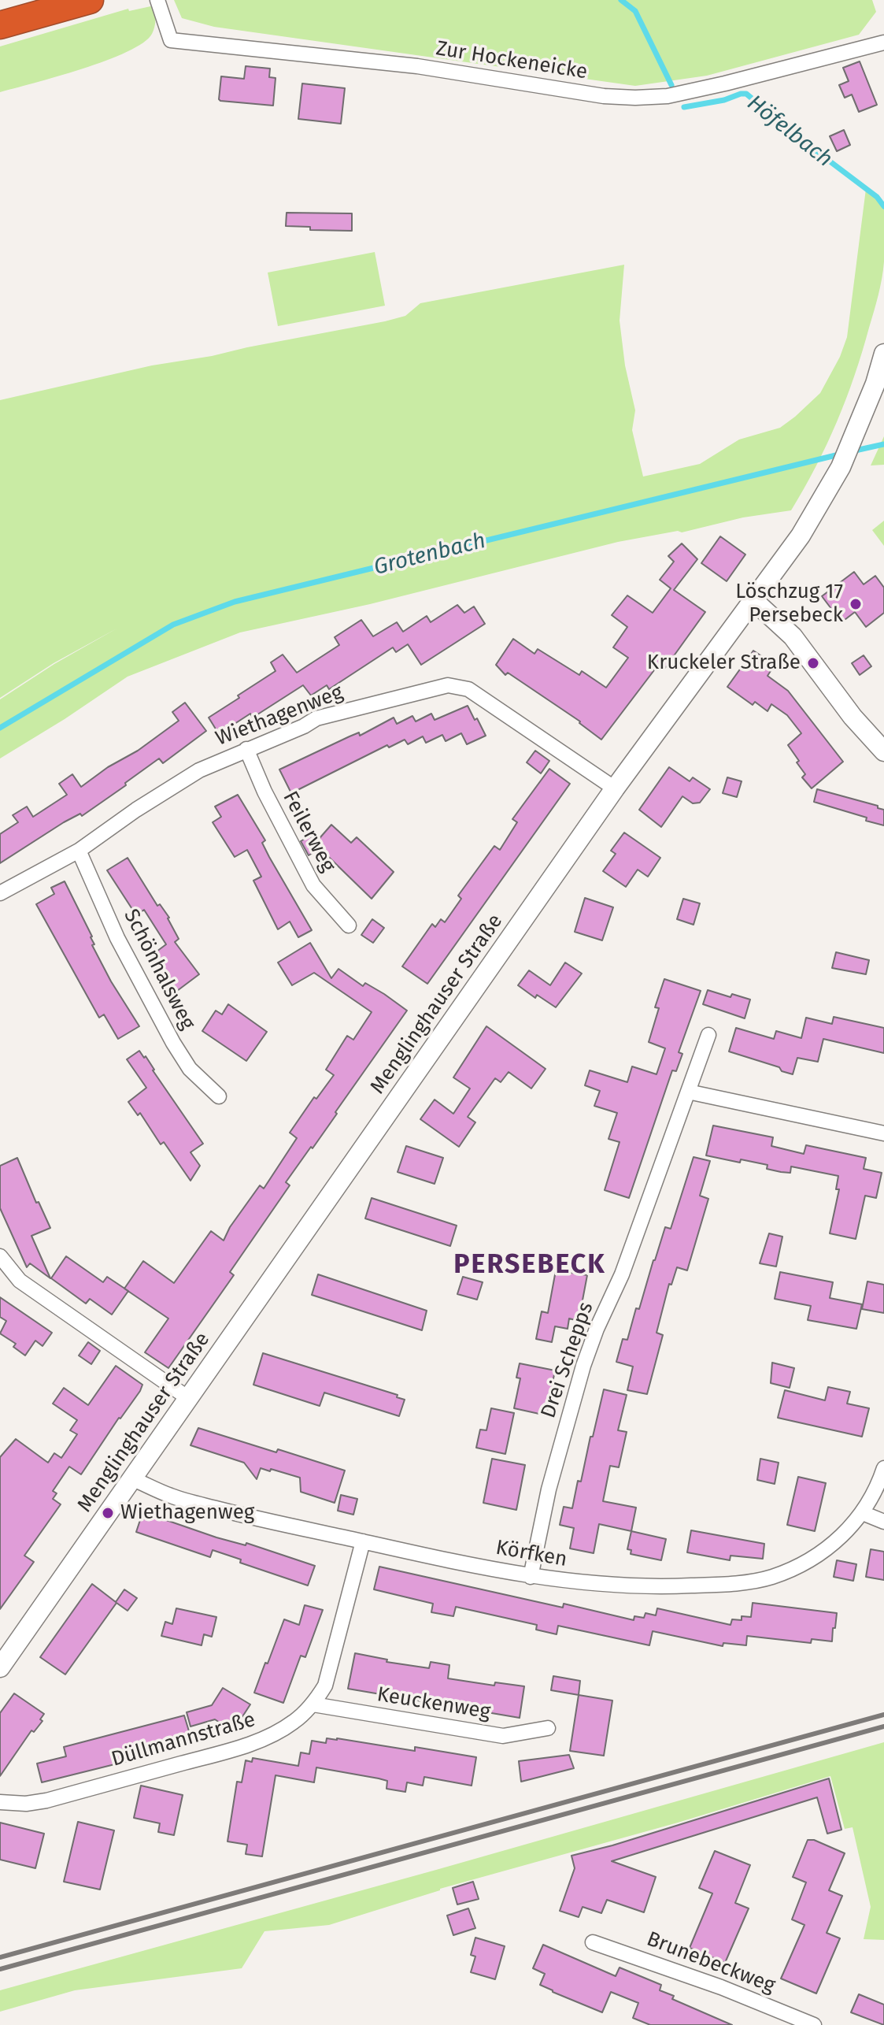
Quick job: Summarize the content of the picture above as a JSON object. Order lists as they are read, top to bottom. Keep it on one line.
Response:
{"streets":{"street":["Zur Hockeneicke","Wiethagenweg","Feilerweg","Schönhalsweg","Menglinghauser Straße","Drei Schepps","Körfken","Keuckenweg","Düllmannstraße","Brunebeckweg"]},"crossings":[["Wiethagenweg","Feilerweg"],["Wiethagenweg","Schönhalsweg"],["Wiethagenweg","Menglinghauser Straße"],["Menglinghauser Straße","Körfken"],["Drei Schepps","Körfken"],["Körfken","Düllmannstraße"],["Keuckenweg","Düllmannstraße"]],"districts":["PERSEBECK"],"water":["Höfelbach","Grotenbach"],"places":["Löschzug 17 Persebeck","Kruckeler Straße","Wiethagenweg"]}
